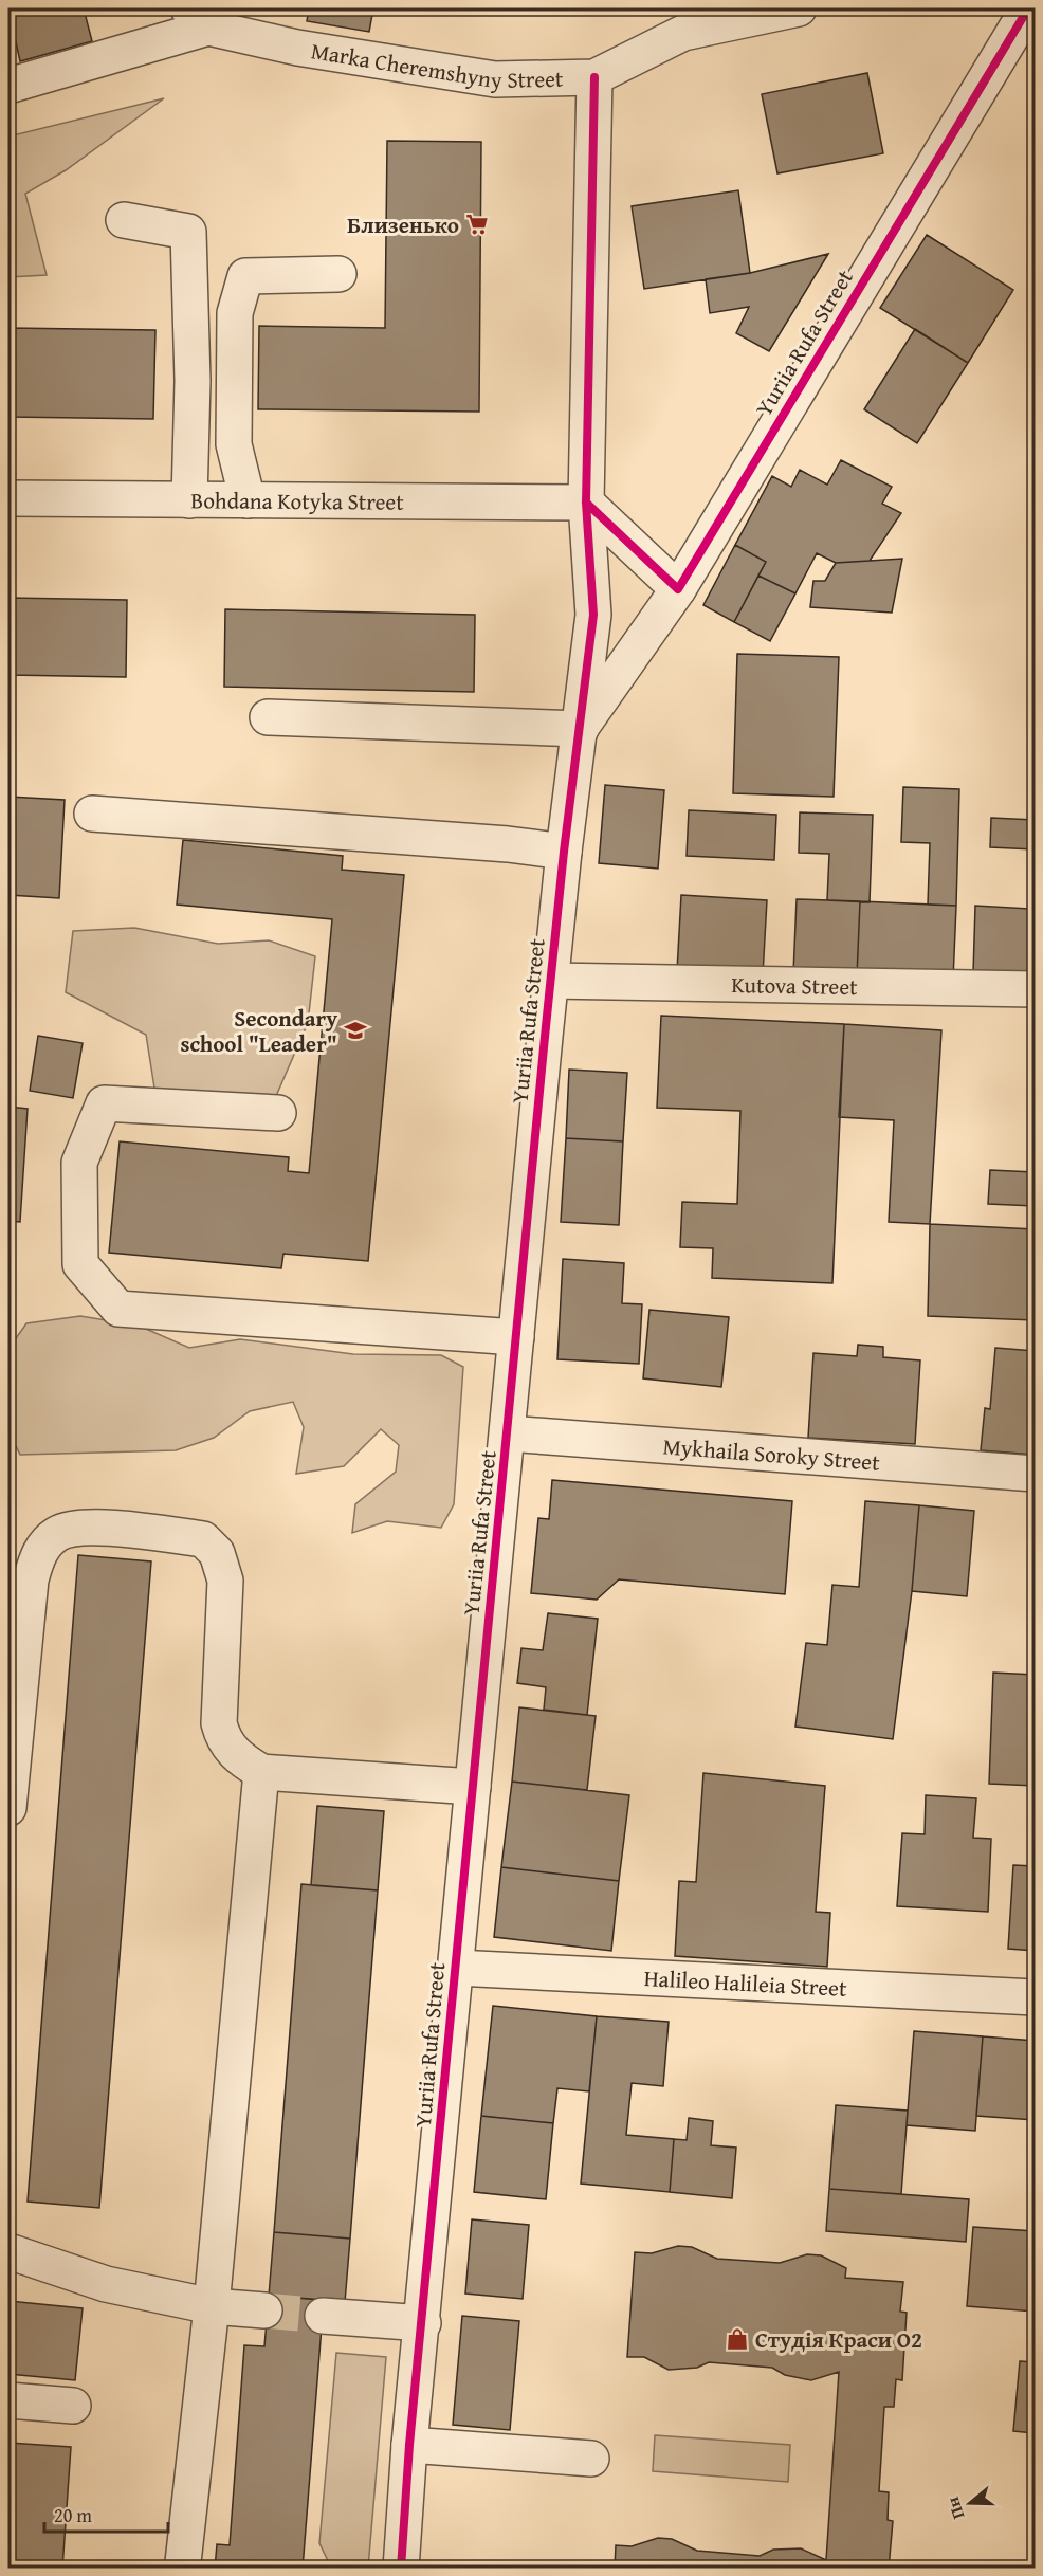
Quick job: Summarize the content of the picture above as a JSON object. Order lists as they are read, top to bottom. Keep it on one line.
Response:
{"streets":{"street":["Marka Cheremshyny Street","Yuriia Rufa Street","Bohdana Kotyka Street","Kutova Street","Mykhaila Soroky Street","Halileo Halileia Street"]},"crossings":[["Marka Cheremshyny Street","Yuriia Rufa Street"],["Yuriia Rufa Street","Bohdana Kotyka Street"],["Yuriia Rufa Street","Kutova Street"],["Yuriia Rufa Street","Mykhaila Soroky Street"],["Yuriia Rufa Street","Halileo Halileia Street"]],"places":{"supermarket":["Близенько"],"school or university":["Secondary school \"Leader\""],"shop":["Студія Краси O2"]},"scale_bar":"20 m","north":"left"}
